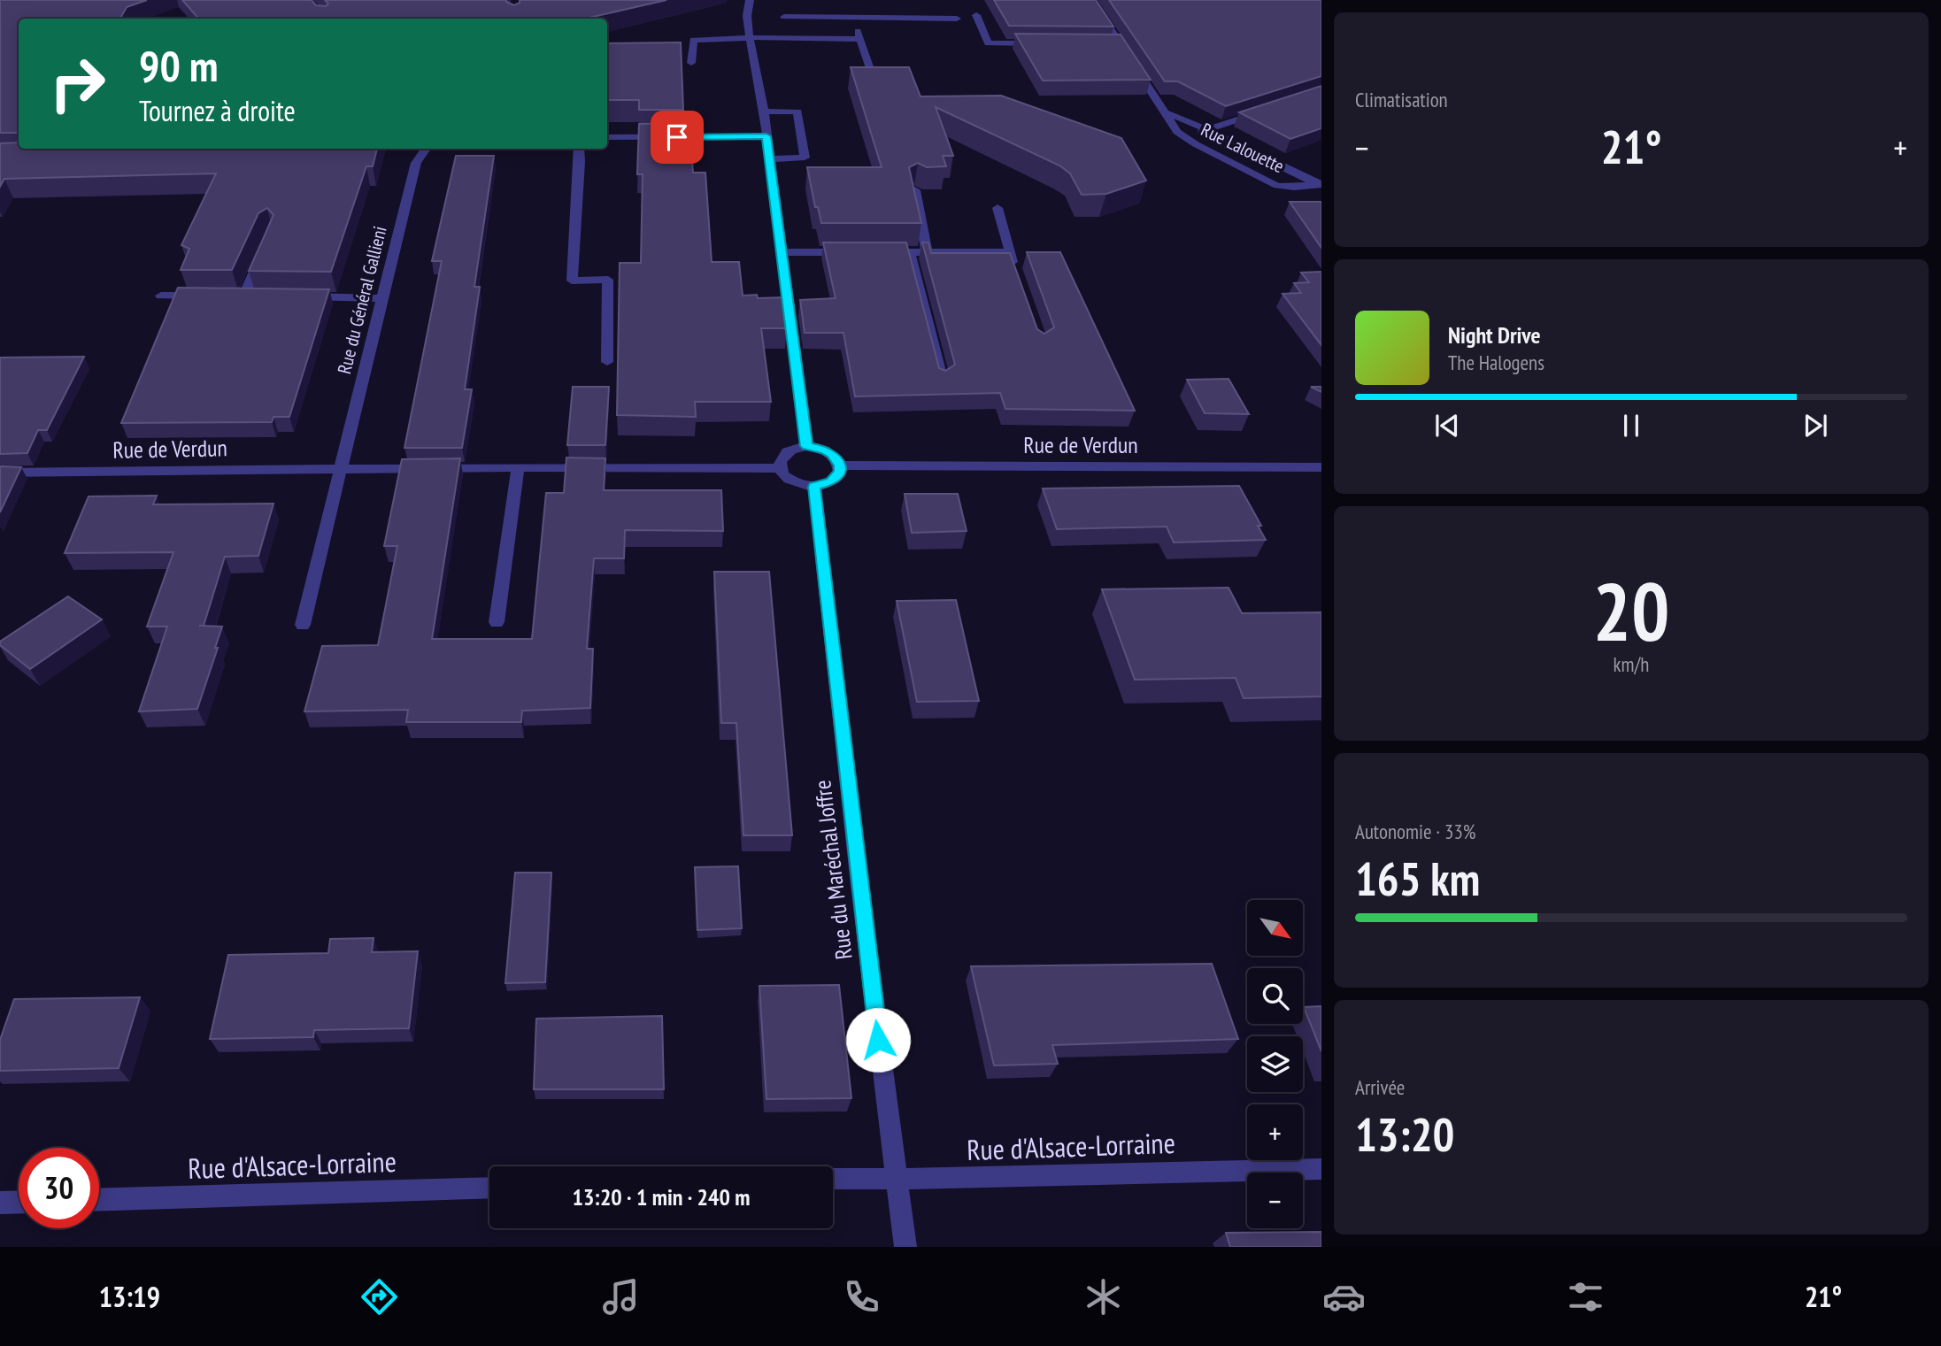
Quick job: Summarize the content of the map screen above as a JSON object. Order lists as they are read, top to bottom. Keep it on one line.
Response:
{"streets":{"street":["Rue Lalouette","Rue du Général Gallieni","Rue de Verdun","Rue du Maréchal Joffre","Rue d'Alsace-Lorraine"]},"crossings":[["Rue du Général Gallieni","Rue de Verdun"],["Rue de Verdun","Rue du Maréchal Joffre"],["Rue du Maréchal Joffre","Rue d'Alsace-Lorraine"]],"north":"bottom right","page":{"tile":["Climatisation",["20","km/h"],["Autonomie · 33%","165 km"],["Arrivée","13:20"]],"turn":["90 m","Tournez à droite"],"heat":["−","21°","+"],"song":["Night Drive","The Halogens"],"map_buttons":["+","−"],"limit":"30","trip":"13:20 · 1 min · 240 m","tabs":["13:19","21°"]}}
